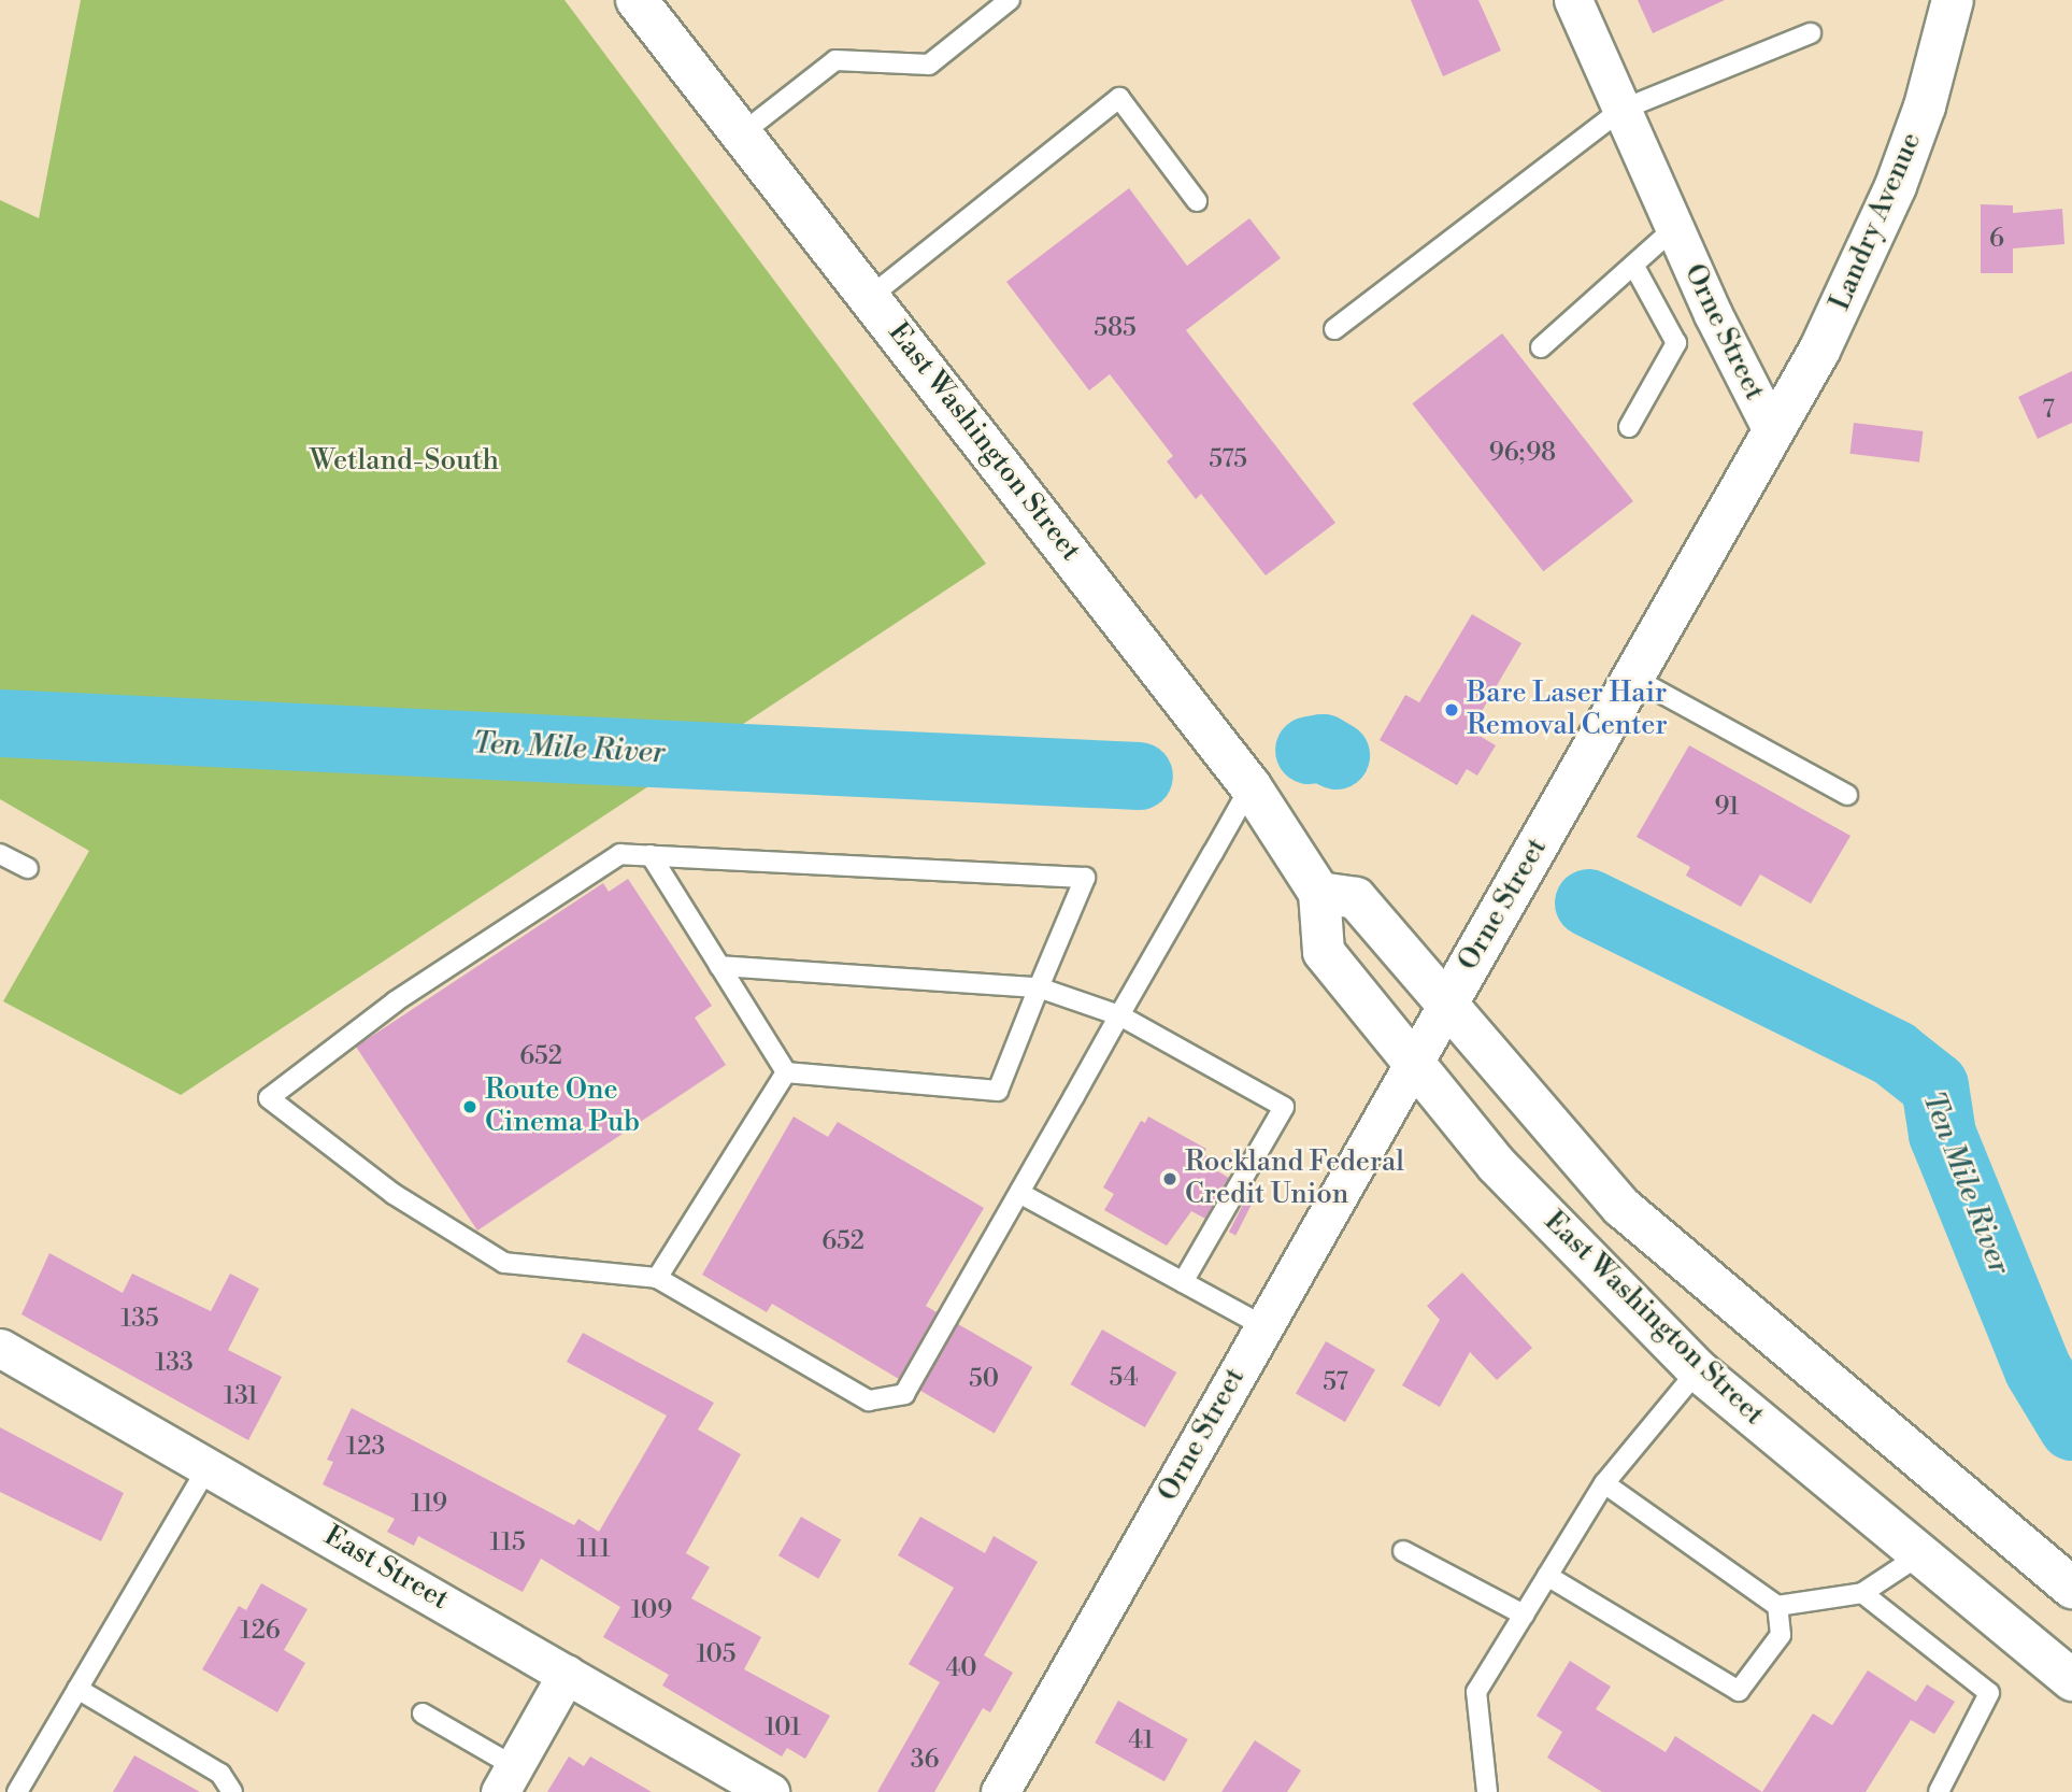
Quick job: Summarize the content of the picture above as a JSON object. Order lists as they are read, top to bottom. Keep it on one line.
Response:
{"streets":{"main road":["Landry Avenue","Orne Street","East Washington Street"],"street":["East Street"]},"crossings":[["Landry Avenue","Orne Street"],["Orne Street","East Washington Street"]],"water":["Ten Mile River"],"parks":["Wetland-South"],"places":["Bare Laser Hair Removal Center","Route One Cinema Pub","Rockland Federal Credit Union"],"house_numbers":["6","585","7","96;98","575","91","652","652","135","133","54","50","57","131","123","119","115","111","109","126","105","40","101","41","36"]}
